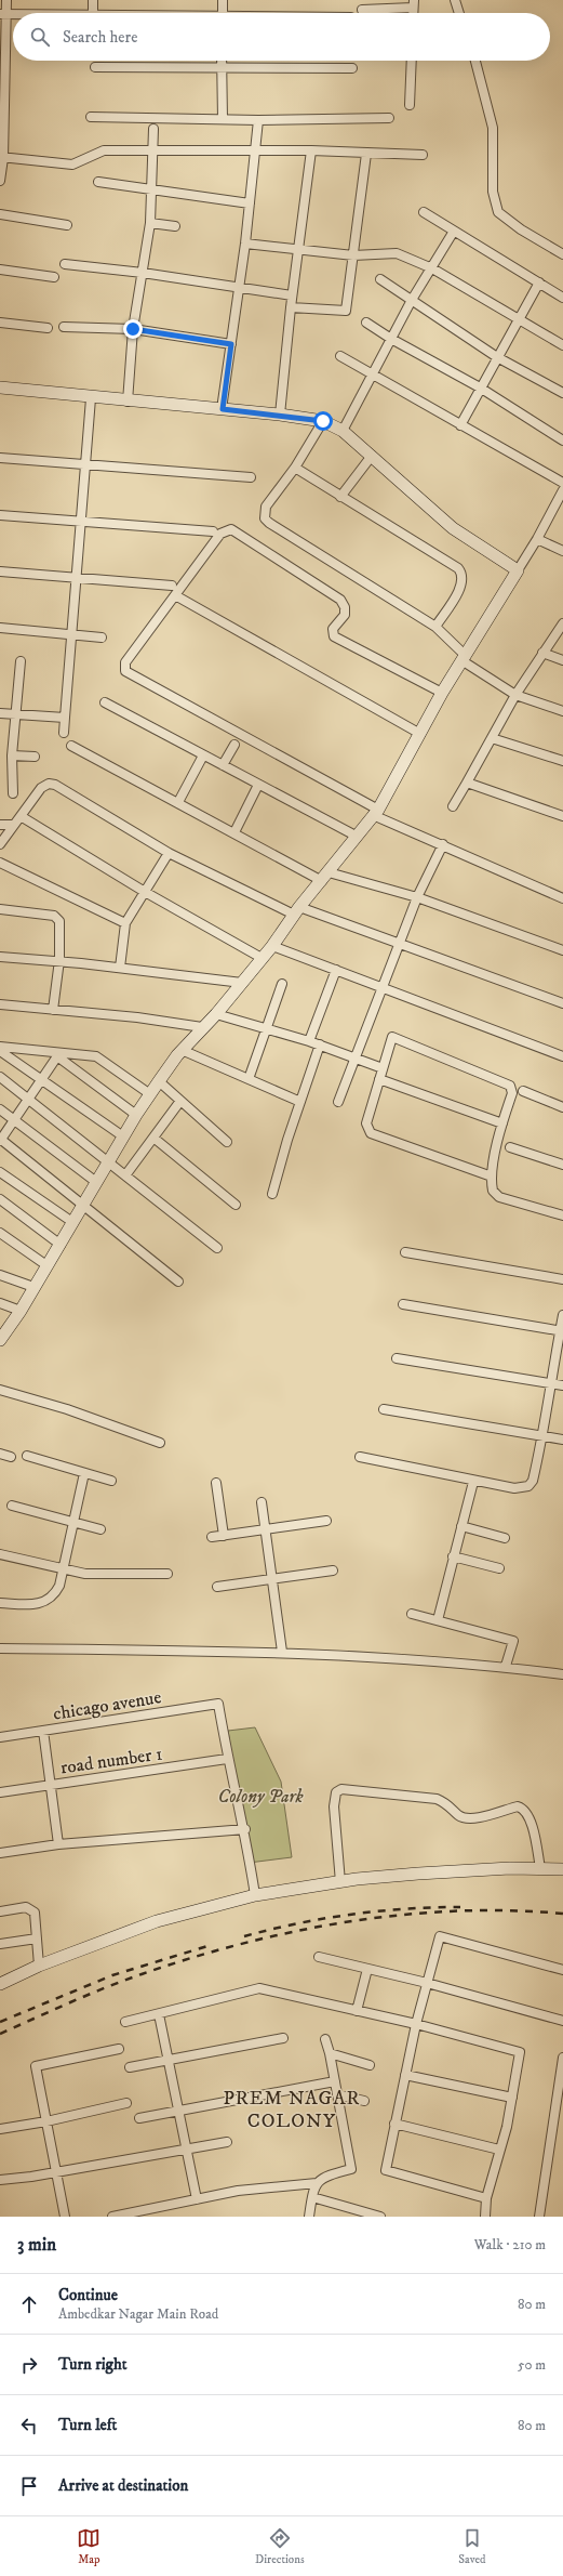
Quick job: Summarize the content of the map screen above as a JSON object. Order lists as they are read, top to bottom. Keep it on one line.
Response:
{"streets":{"street":["chicago avenue","road number 1"]},"crossings":[["chicago avenue","road number 1"]],"districts":["PREM NAGAR COLONY"],"parks":["Colony Park"],"page":{"search":"Search here","heading":["3 min","Walk · 210 m"],"list":[["Continue","Ambedkar Nagar Main Road","80 m"],["Turn right","50 m"],["Turn left","80 m"],"Arrive at destination"],"nav":["Map","Directions","Saved"]}}
